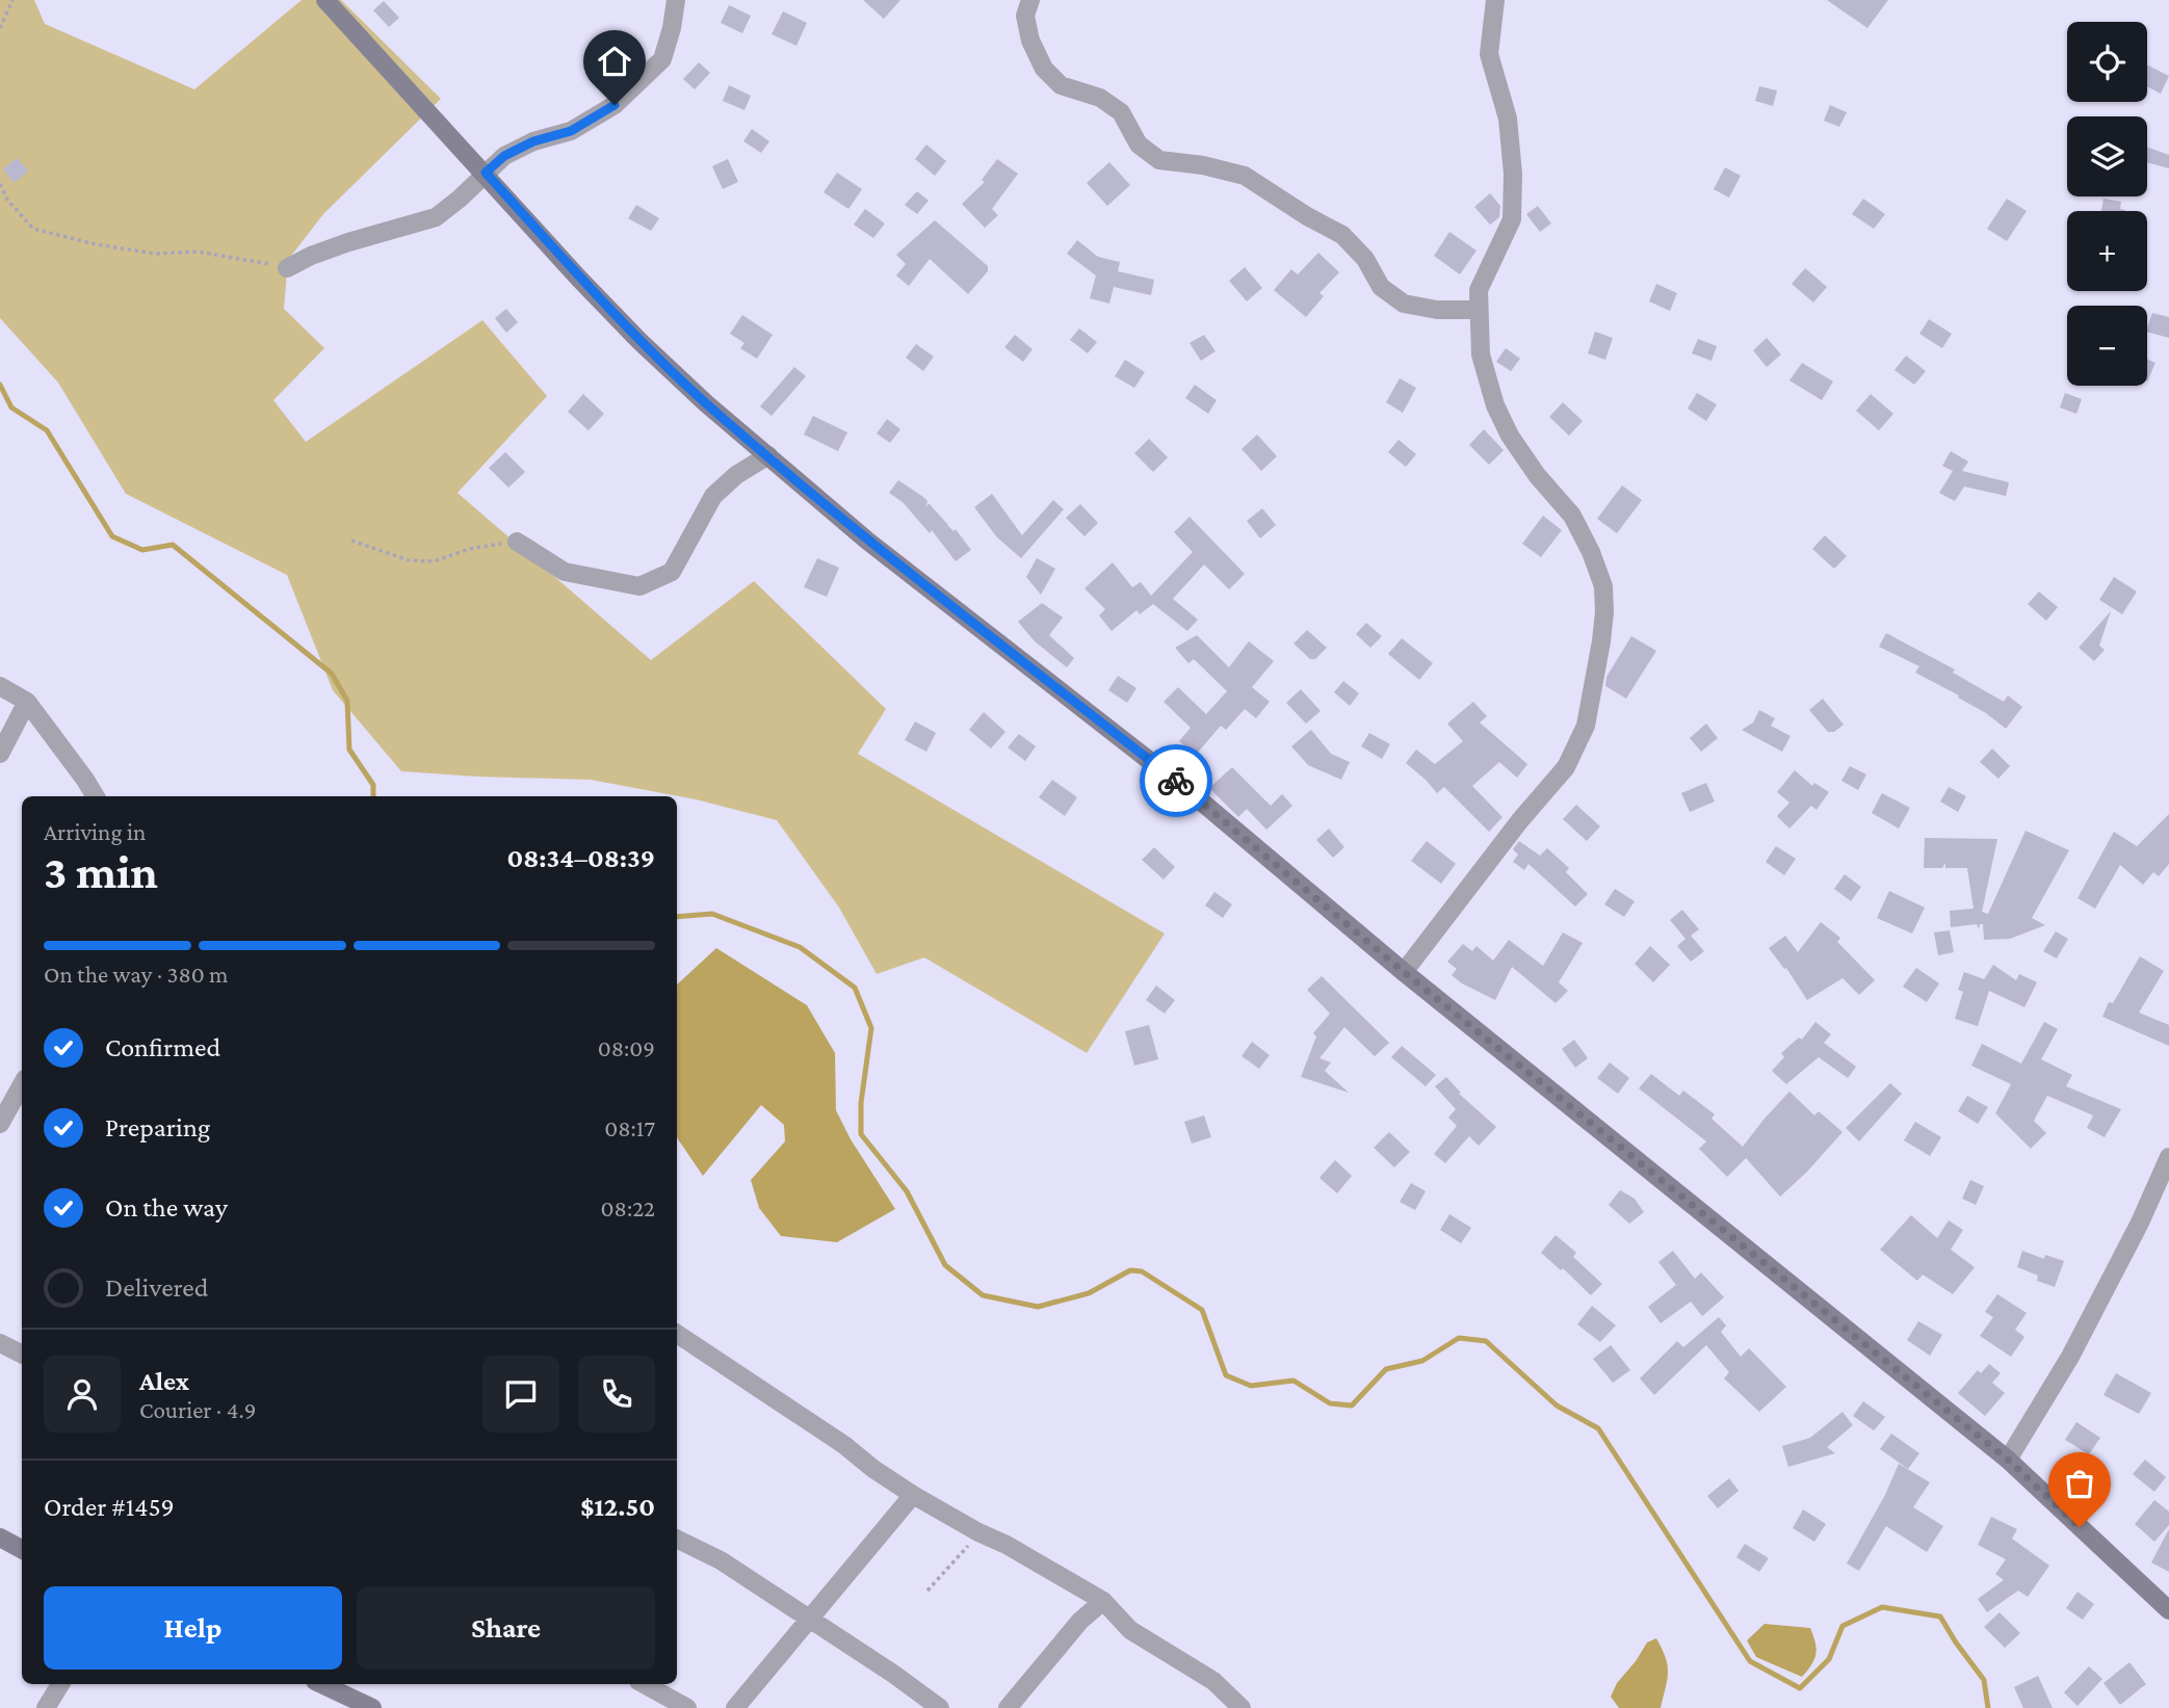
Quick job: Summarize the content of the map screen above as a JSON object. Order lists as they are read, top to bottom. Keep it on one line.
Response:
{"page":{"map_buttons":["+","−"],"heading":["3 min","Arriving in","08:34–08:39"],"panel":["Alex","Courier · 4.9","Order #1459","$12.50"],"bar":"On the way · 380 m","list":[["Confirmed","08:09"],["Preparing","08:17"],["On the way","08:22"],"Delivered"],"buttons":["Help","Share"]}}
